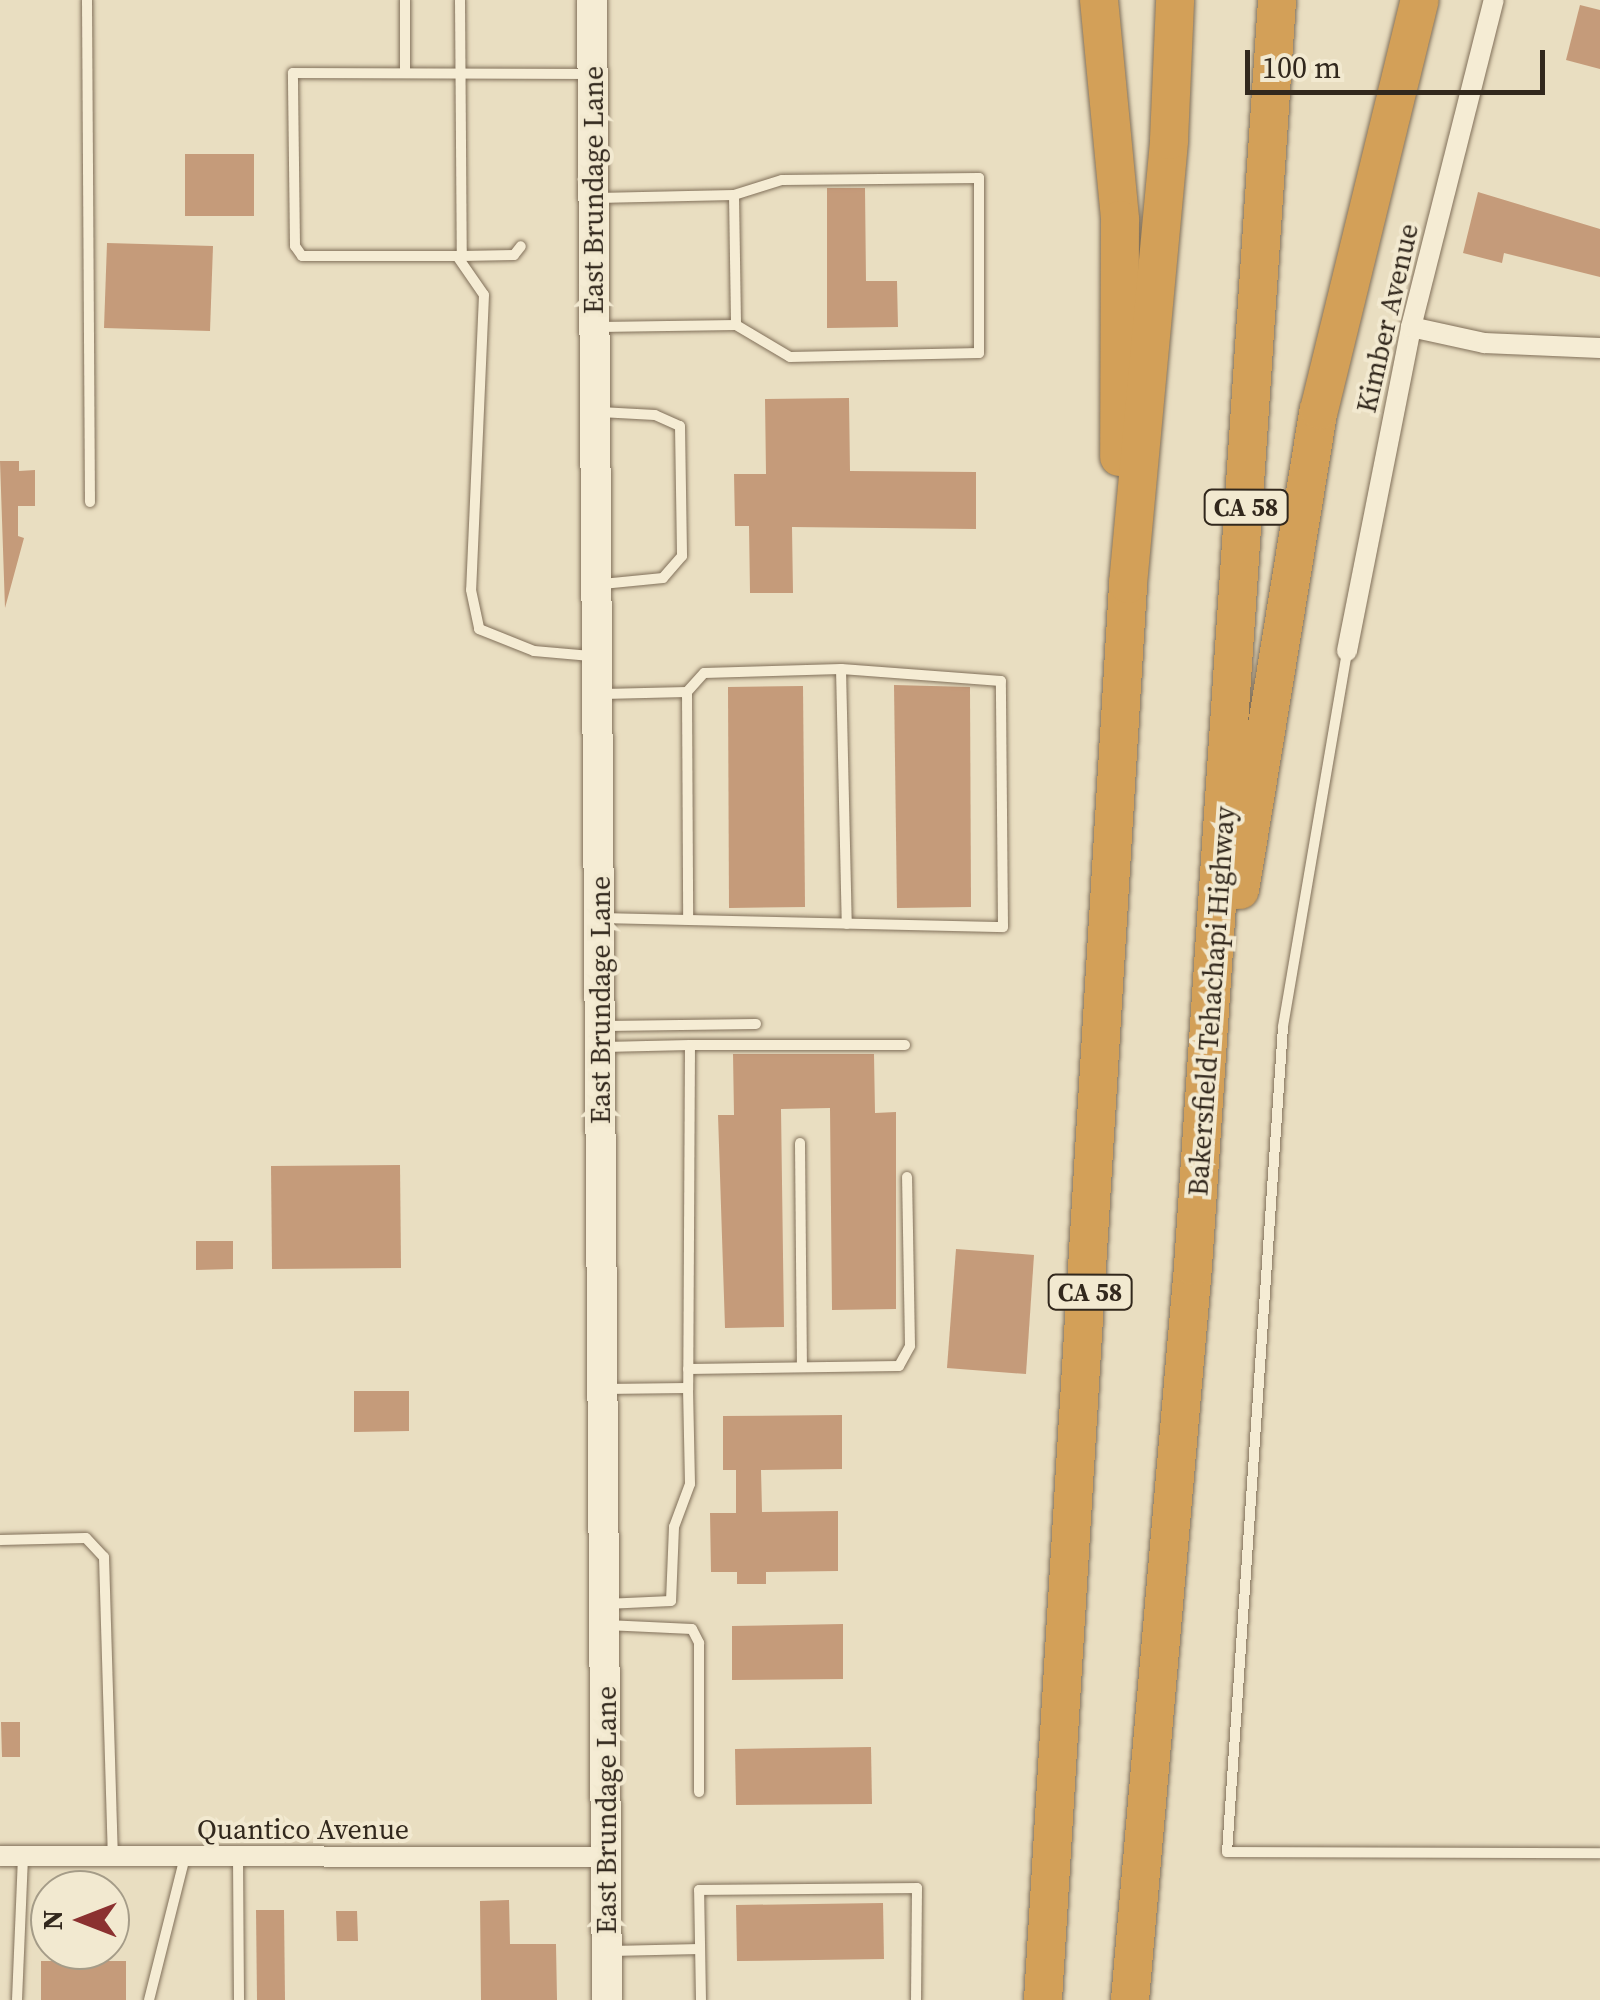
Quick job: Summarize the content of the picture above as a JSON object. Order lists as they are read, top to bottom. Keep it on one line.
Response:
{"streets":{"highway":["CA 58","Bakersfield Tehachapi Highway"],"main road":["East Brundage Lane"],"street":["Kimber Avenue","Quantico Avenue"]},"crossings":[["East Brundage Lane","Quantico Avenue"]],"scale_bar":"100 m","north":"left"}
